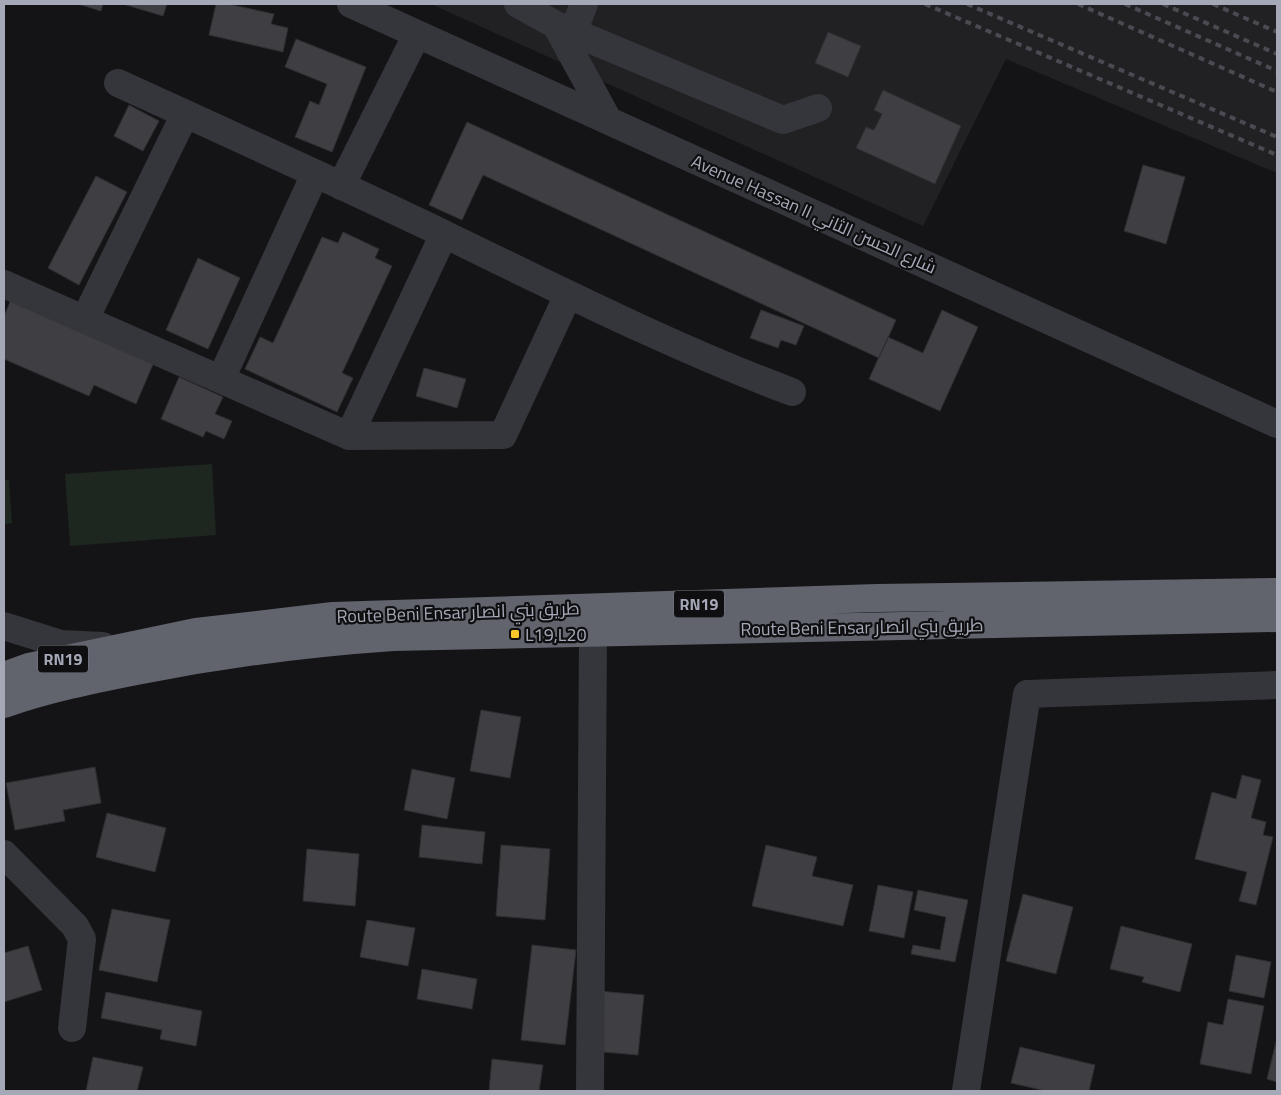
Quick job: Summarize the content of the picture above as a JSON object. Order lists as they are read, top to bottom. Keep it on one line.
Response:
{"streets":{"highway":["RN19","Route Beni Ensar طريق بني انصار"],"street":["Avenue Hassan II شارع الحسن الثاني"]},"places":{"transit":["L19,L20"]}}
